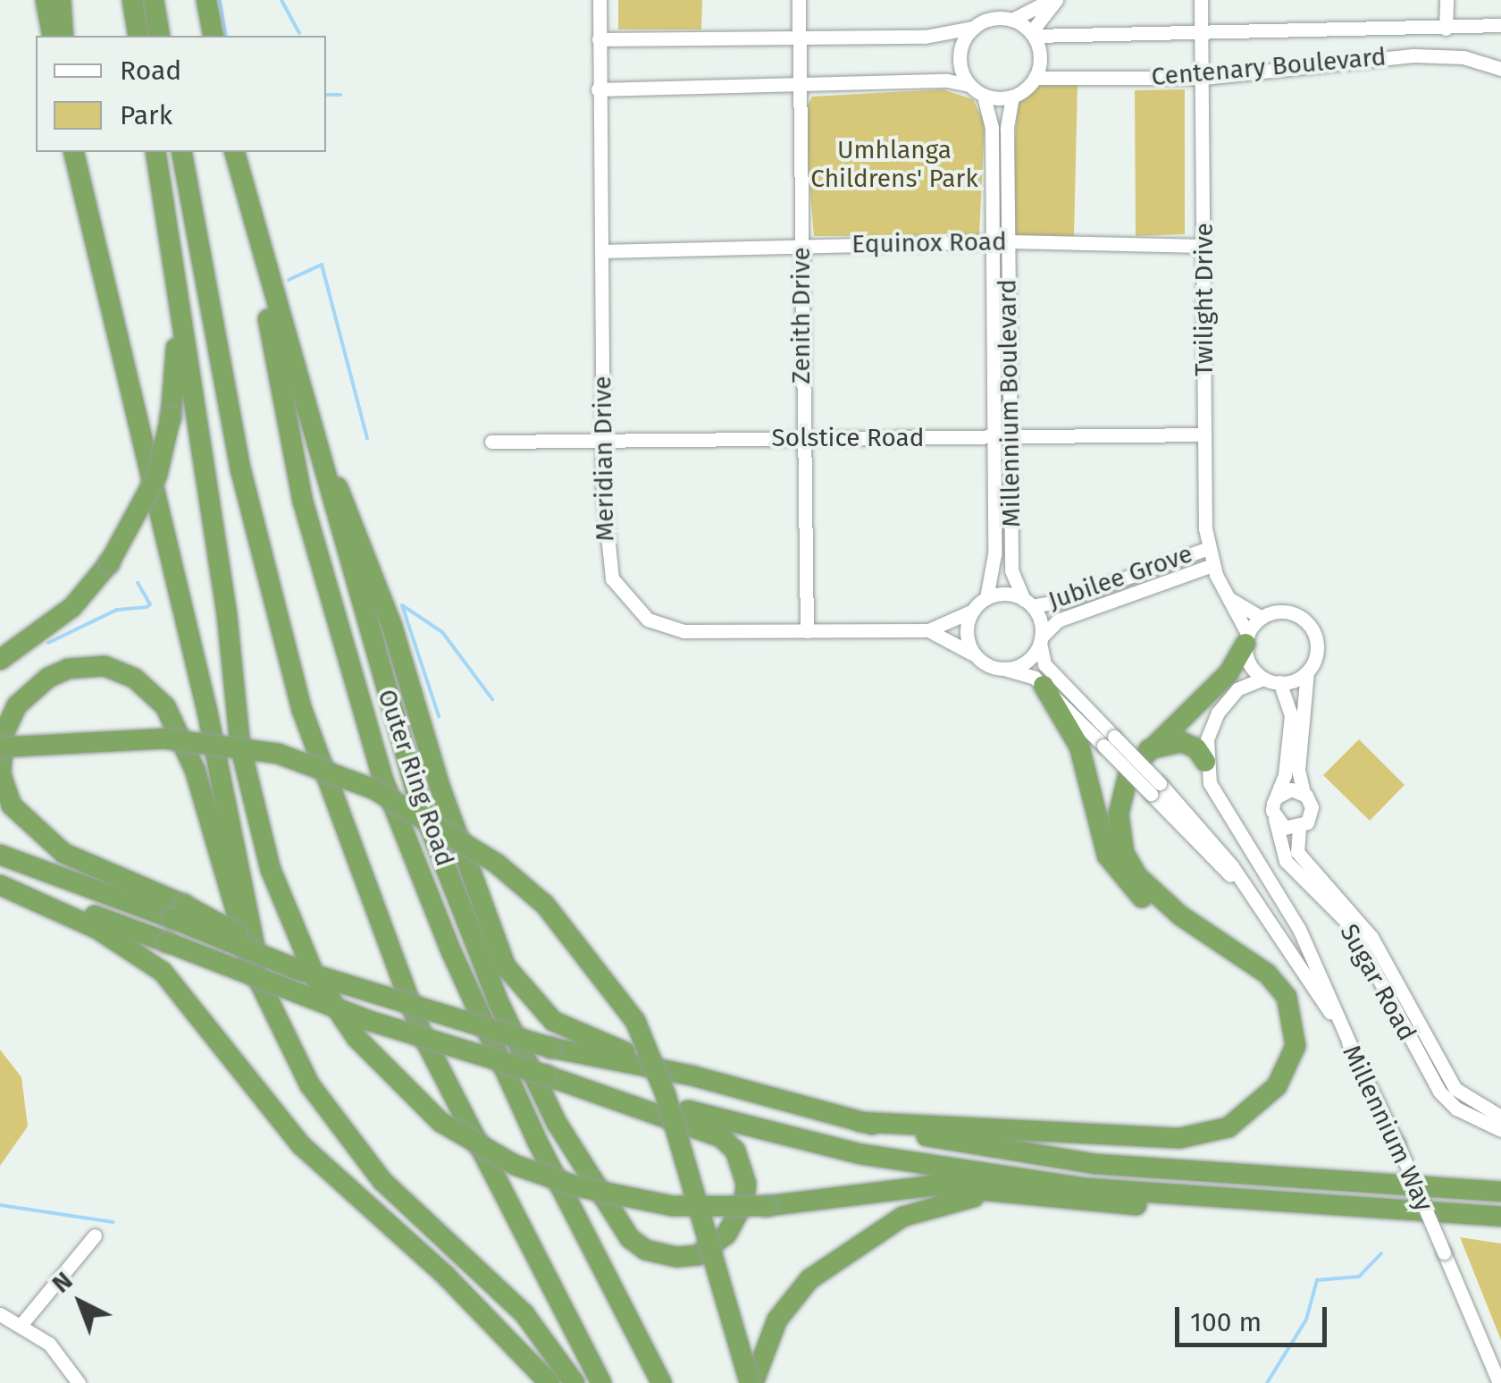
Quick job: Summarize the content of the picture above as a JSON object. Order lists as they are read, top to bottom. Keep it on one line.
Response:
{"streets":{"highway":["Outer Ring Road"],"street":["Centenary Boulevard","Equinox Road","Twilight Drive","Zenith Drive","Millennium Boulevard","Solstice Road","Meridian Drive","Jubilee Grove","Sugar Road","Millennium Way"]},"crossings":[["Centenary Boulevard","Twilight Drive"],["Centenary Boulevard","Millennium Boulevard"],["Equinox Road","Twilight Drive"],["Equinox Road","Zenith Drive"],["Equinox Road","Millennium Boulevard"],["Equinox Road","Meridian Drive"],["Twilight Drive","Solstice Road"],["Twilight Drive","Jubilee Grove"],["Zenith Drive","Solstice Road"],["Zenith Drive","Meridian Drive"],["Millennium Boulevard","Solstice Road"],["Millennium Boulevard","Meridian Drive"],["Millennium Boulevard","Jubilee Grove"],["Millennium Boulevard","Millennium Way"],["Solstice Road","Meridian Drive"],["Meridian Drive","Jubilee Grove"],["Meridian Drive","Millennium Way"],["Jubilee Grove","Millennium Way"]],"parks":["Umhlanga Childrens' Park"],"legend":["Road","Park"],"scale_bar":"100 m","north":"top left"}
